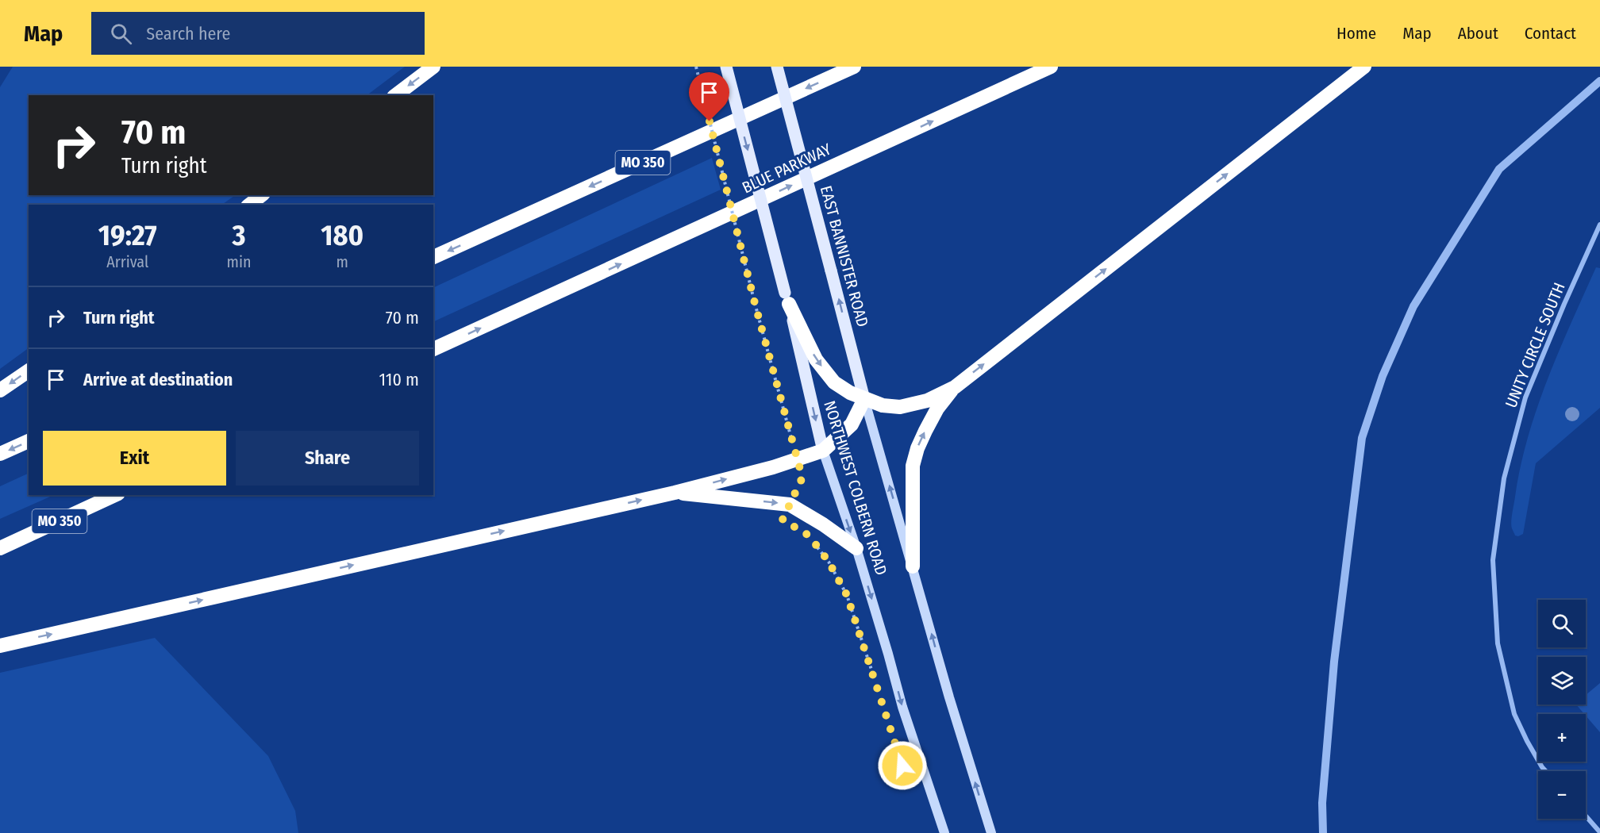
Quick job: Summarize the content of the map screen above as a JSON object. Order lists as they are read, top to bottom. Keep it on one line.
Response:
{"streets":{"highway":["MO 350","BLUE PARKWAY"],"main road":["EAST BANNISTER ROAD","NORTHWEST COLBERN ROAD"],"street":["UNITY CIRCLE SOUTH"]},"crossings":[["EAST BANNISTER ROAD","NORTHWEST COLBERN ROAD"]],"one_way":["EAST BANNISTER ROAD"],"page":{"header":"Map","search":"Search here","nav":["Home","Map","About","Contact"],"turn":["70 m","Turn right"],"eta":["19:27","Arrival","3","min","180","m"],"list":[{"name":"Turn right","value":"70 m"},{"name":"Arrive at destination","value":"110 m"}],"buttons":["Exit","Share"],"map_buttons":["+","−"]}}
